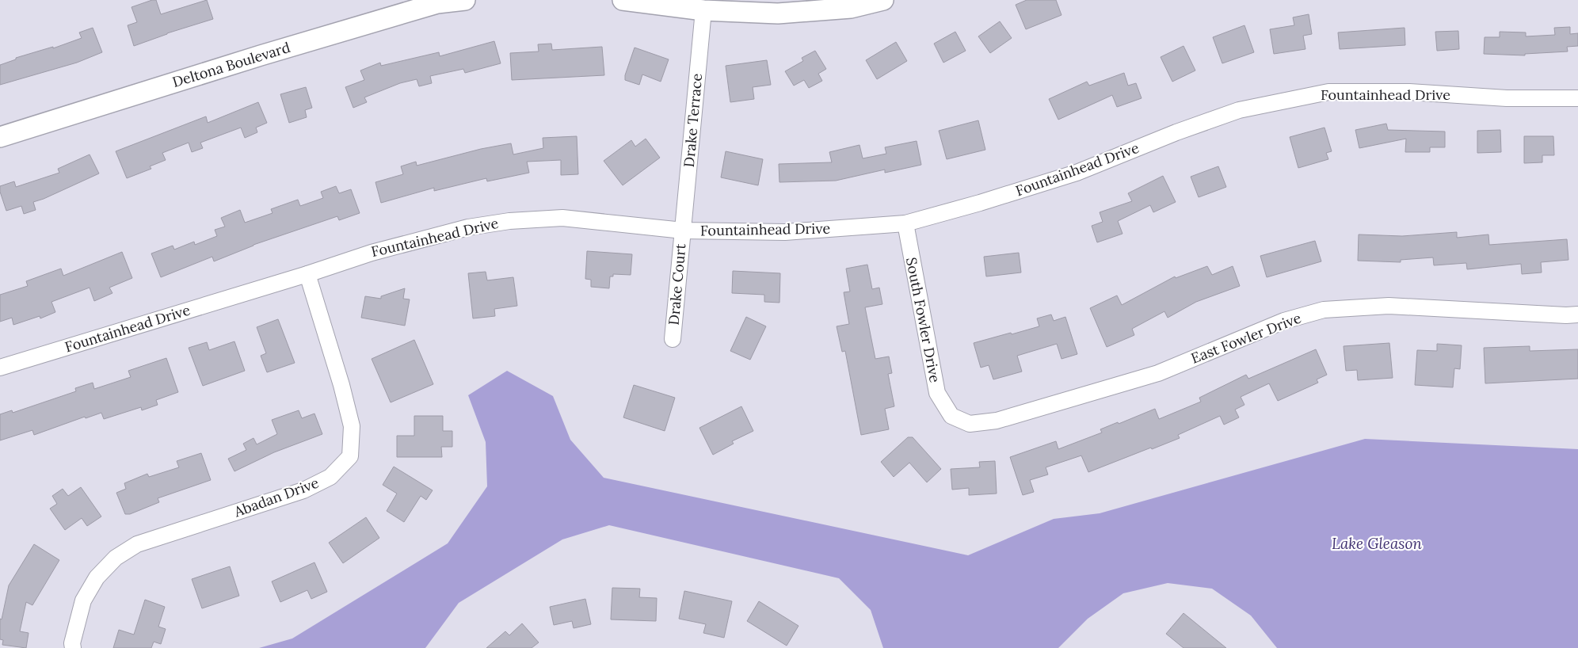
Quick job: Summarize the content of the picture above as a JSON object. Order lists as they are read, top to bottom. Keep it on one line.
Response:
{"streets":{"street":["Deltona Boulevard","Fountainhead Drive","Drake Terrace","Drake Court","South Fowler Drive","East Fowler Drive","Abadan Drive"]},"crossings":[["Fountainhead Drive","Drake Terrace"],["Fountainhead Drive","Drake Court"],["Fountainhead Drive","South Fowler Drive"],["Fountainhead Drive","Abadan Drive"],["Drake Terrace","Drake Court"],["South Fowler Drive","East Fowler Drive"]],"water":["Lake Gleason"]}
